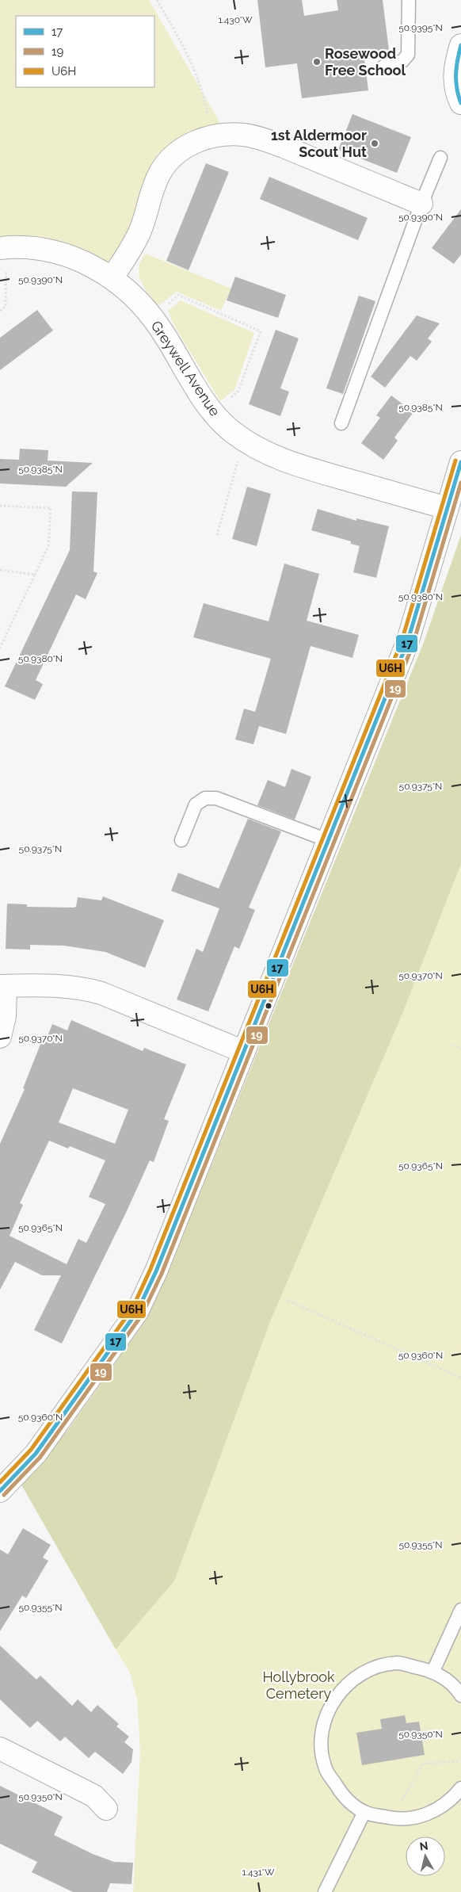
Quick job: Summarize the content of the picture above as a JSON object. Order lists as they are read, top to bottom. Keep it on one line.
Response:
{"streets":{"street":["Greywell Avenue"]},"parks":["Hollybrook Cemetery"],"places":["Rosewood Free School","1st Aldermoor Scout Hut"],"lines":["transit line 17","transit line U6H","transit line 19"],"legend":["17","19","U6H"],"north":"top","coordinates":["1.430°W","50.9395°N","50.9390°N","50.9385°N","50.9380°N","50.9375°N","50.9370°N","50.9365°N","50.9360°N","50.9355°N","50.9350°N","1.431°W"]}
